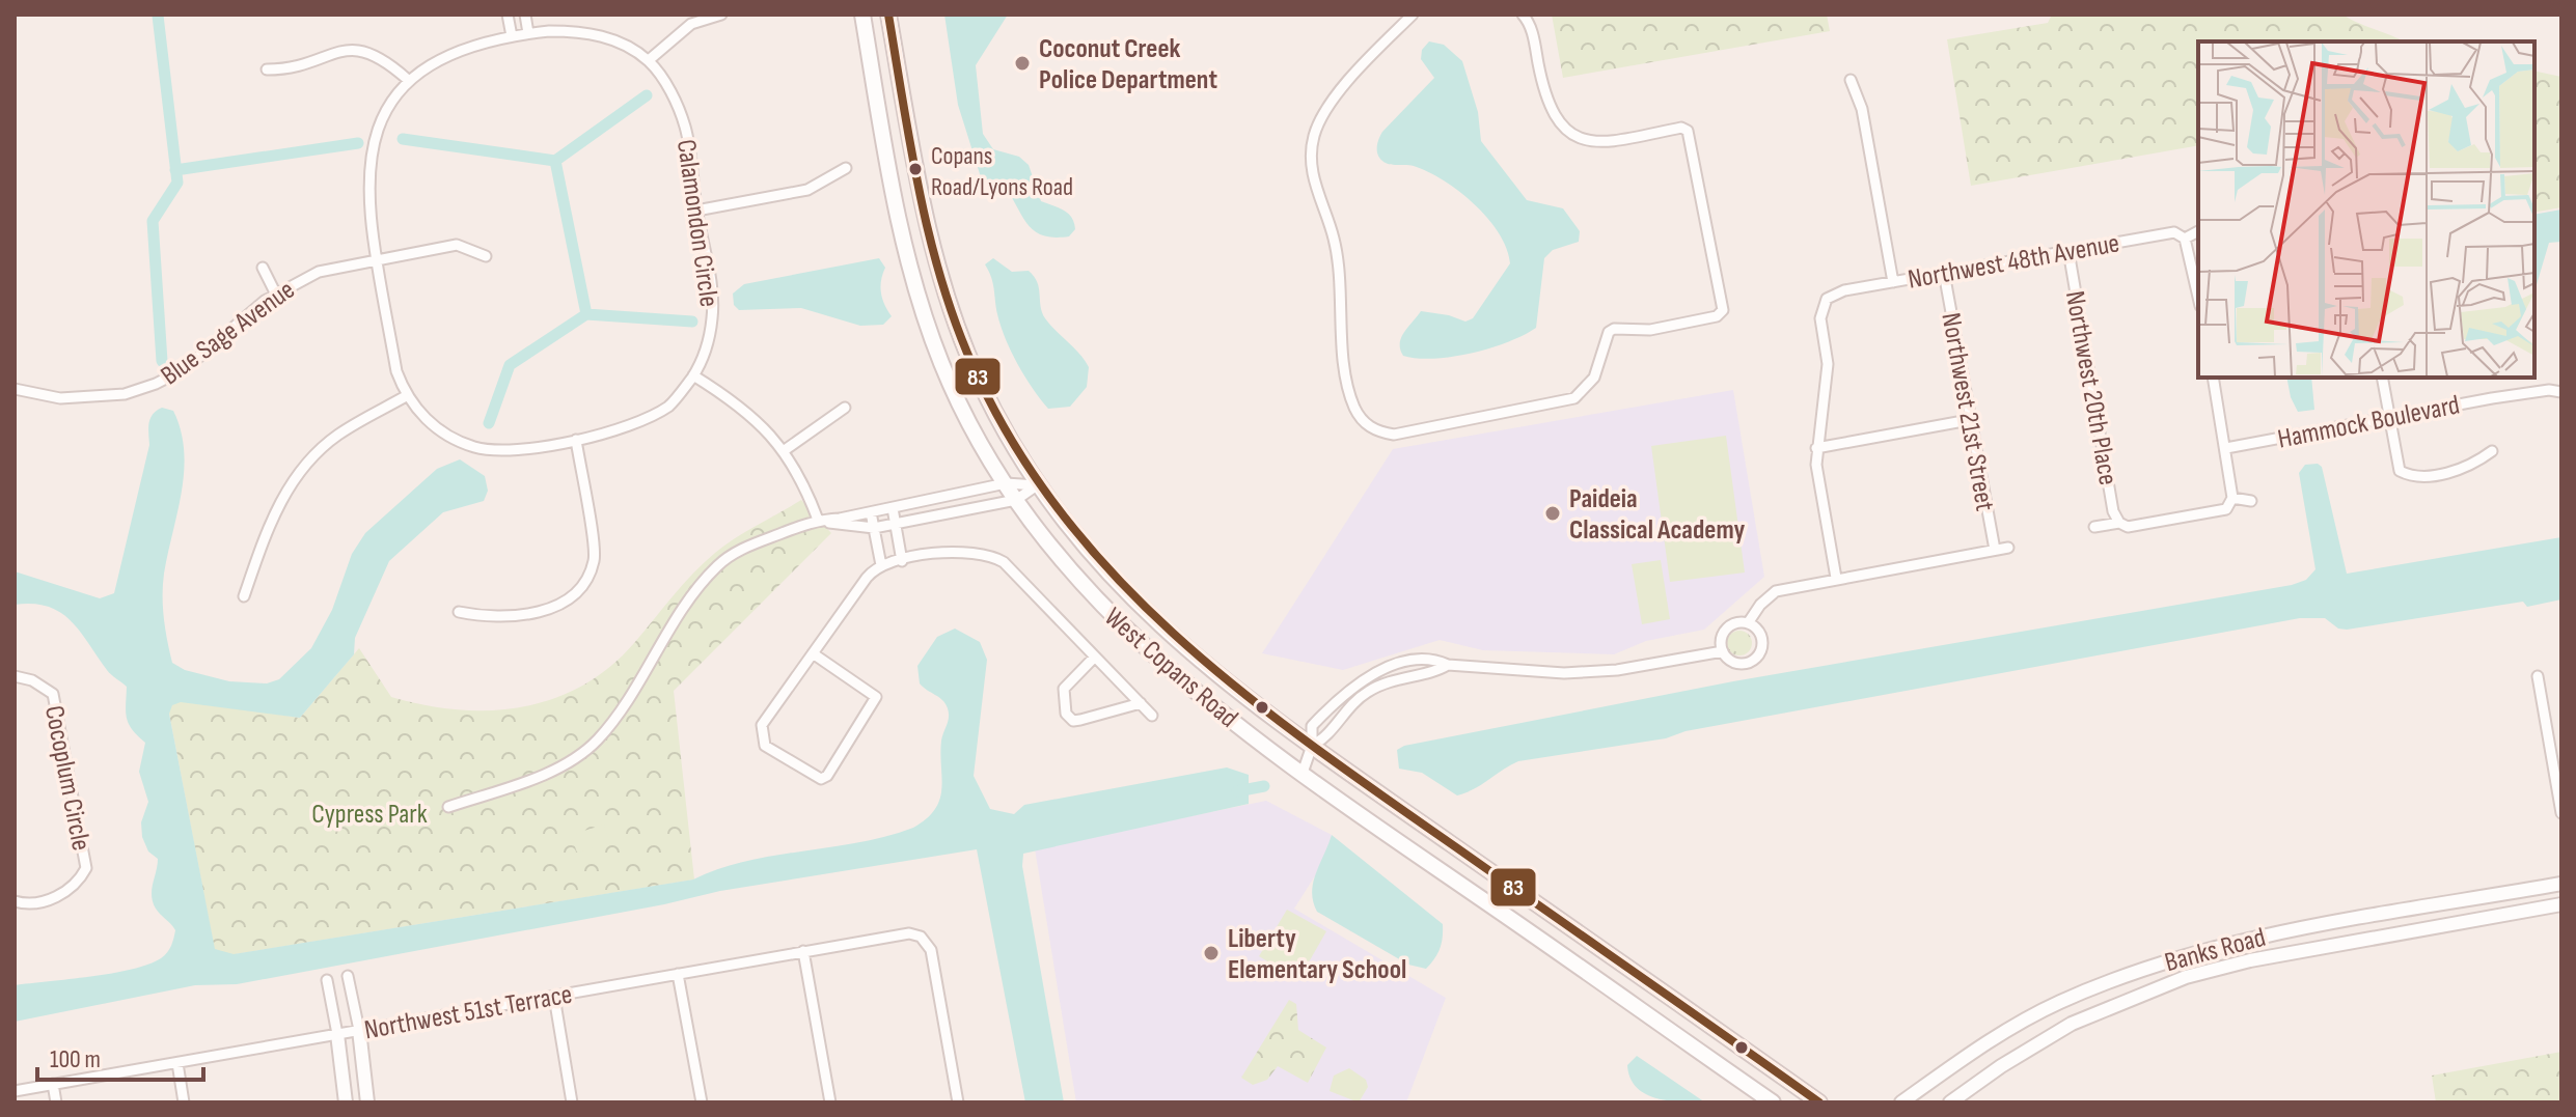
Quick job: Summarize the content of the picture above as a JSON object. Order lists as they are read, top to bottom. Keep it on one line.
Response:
{"streets":{"main road":["West Copans Road"],"street":["Calamondon Circle","Northwest 48th Avenue","Blue Sage Avenue","Northwest 20th Place","Northwest 21st Street","Hammock Boulevard","Cocoplum Circle","Banks Road","Northwest 51st Terrace"]},"crossings":[["Calamondon Circle","Blue Sage Avenue"],["Northwest 48th Avenue","Northwest 20th Place"],["Northwest 48th Avenue","Northwest 21st Street"]],"parks":["Cypress Park"],"places":["Coconut Creek Police Department","Copans Road/Lyons Road","Paideia Classical Academy","Liberty Elementary School"],"lines":["transit line 83"],"scale_bar":"100 m"}
